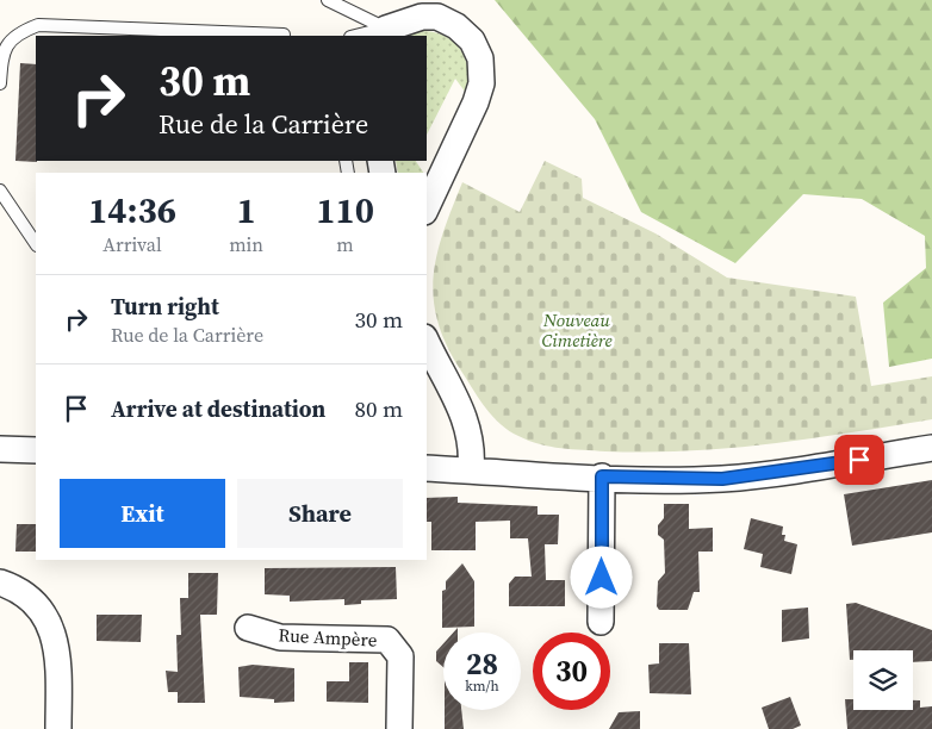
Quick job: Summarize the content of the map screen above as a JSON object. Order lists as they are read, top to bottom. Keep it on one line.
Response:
{"streets":{"street":["Rue Ampère"]},"parks":["Nouveau Cimetière"],"page":{"turn":["30 m","Rue de la Carrière"],"eta":["14:36","Arrival","1","min","110","m"],"list":[{"name":"Turn right","note":"Rue de la Carrière","value":"30 m"},{"name":"Arrive at destination","value":"80 m"}],"buttons":["Exit","Share"],"speed":"28 km/h","limit":"30"}}
